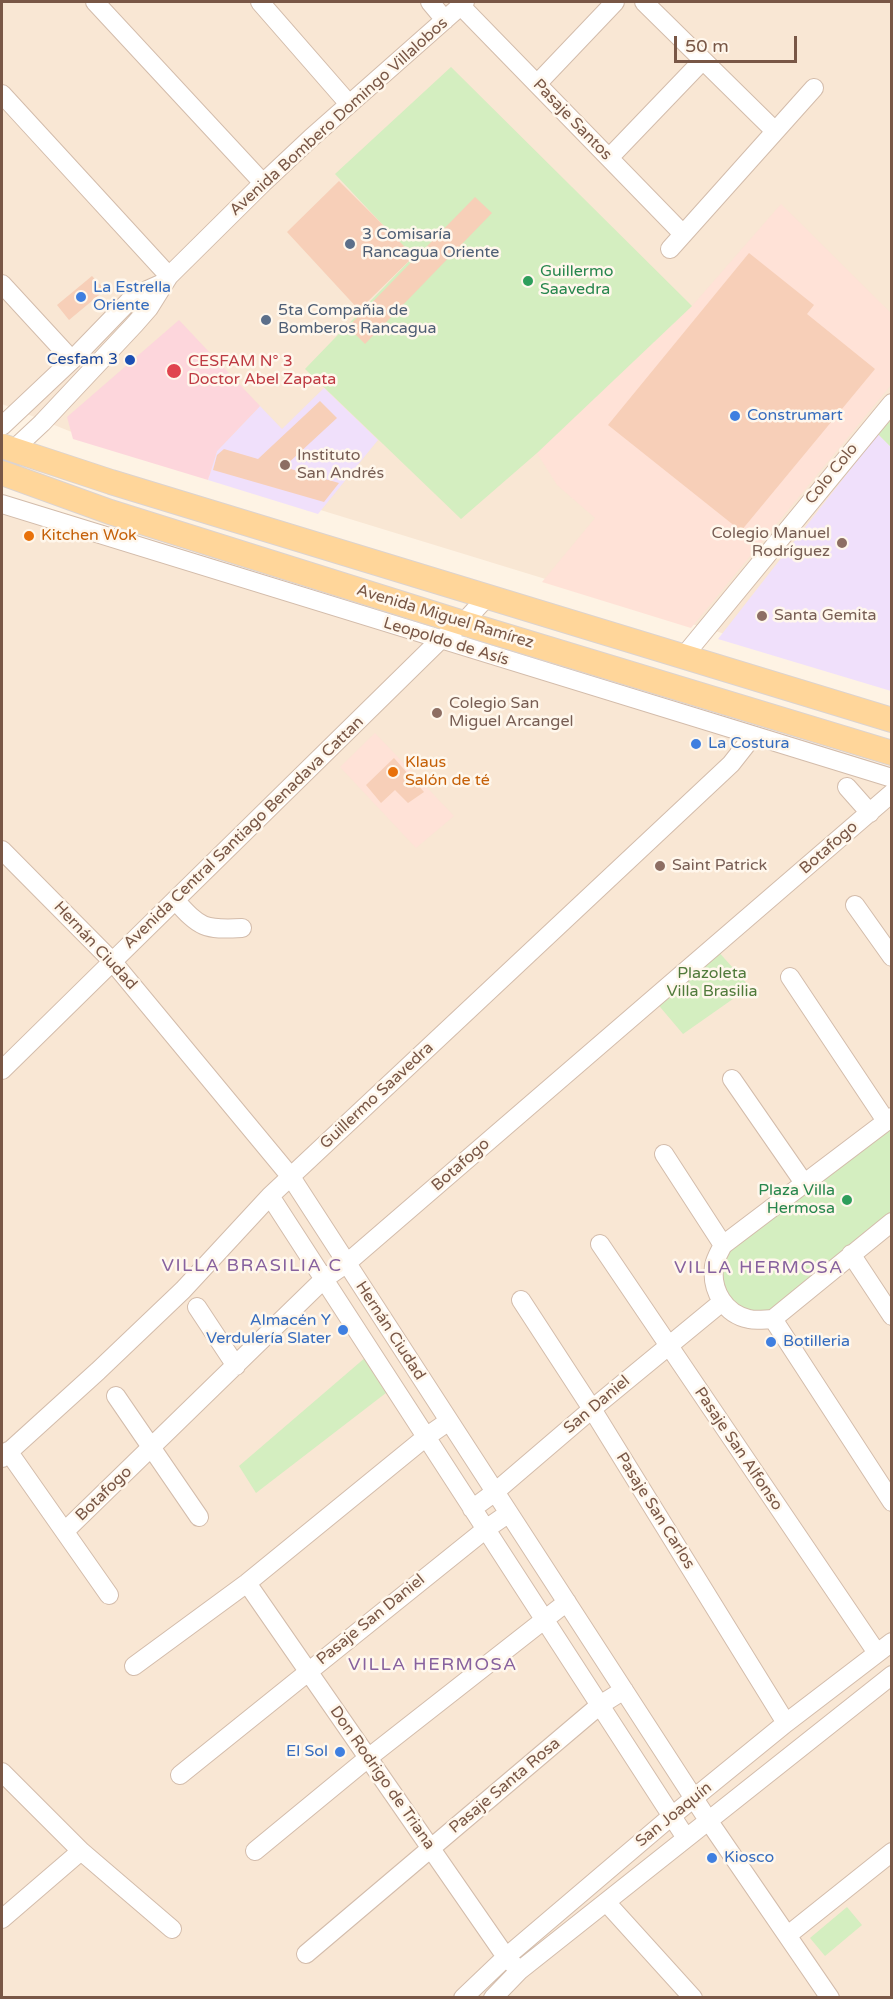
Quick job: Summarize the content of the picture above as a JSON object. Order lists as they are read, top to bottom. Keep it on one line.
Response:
{"streets":{"main road":["Avenida Miguel Ramírez"],"street":["Avenida Bombero Domingo Villalobos","Pasaje Santos","Colo Colo","Leopoldo de Asís","Avenida Central Santiago Benadava Cattan","Botafogo","Hernán Ciudad","Guillermo Saavedra","San Daniel","Pasaje San Alfonso","Pasaje San Carlos","Pasaje San Daniel","Don Rodrigo de Triana","Pasaje Santa Rosa","San Joaquín"]},"crossings":[["Avenida Bombero Domingo Villalobos","Pasaje Santos"],["Avenida Bombero Domingo Villalobos","Avenida Miguel Ramírez"],["Colo Colo","Avenida Miguel Ramírez"],["Avenida Miguel Ramírez","Avenida Central Santiago Benadava Cattan"],["Leopoldo de Asís","Avenida Central Santiago Benadava Cattan"],["Leopoldo de Asís","Guillermo Saavedra"],["Avenida Central Santiago Benadava Cattan","Hernán Ciudad"],["Botafogo","Hernán Ciudad"],["Hernán Ciudad","Guillermo Saavedra"],["Hernán Ciudad","San Daniel"],["Hernán Ciudad","Pasaje San Daniel"],["Hernán Ciudad","Pasaje Santa Rosa"],["Hernán Ciudad","San Joaquín"],["San Daniel","Pasaje San Alfonso"],["San Daniel","Pasaje San Carlos"],["Pasaje San Alfonso","San Joaquín"],["Pasaje San Carlos","San Joaquín"],["Pasaje San Daniel","Don Rodrigo de Triana"],["Don Rodrigo de Triana","Pasaje Santa Rosa"],["Don Rodrigo de Triana","San Joaquín"]],"districts":["VILLA BRASILIA C","VILLA HERMOSA","VILLA HERMOSA"],"parks":["Plazoleta Villa Brasilia"],"places":["3 Comisaría Rancagua Oriente","Guillermo Saavedra","La Estrella Oriente","5ta Compañia de Bomberos Rancagua","Cesfam 3","CESFAM N° 3 Doctor Abel Zapata","Construmart","Instituto San Andrés","Kitchen Wok","Colegio Manuel Rodríguez","Santa Gemita","Colegio San Miguel Arcangel","La Costura","Klaus Salón de té","Saint Patrick","Plaza Villa Hermosa","Almacén Y Verdulería Slater","Botilleria","El Sol","Kiosco"],"scale_bar":"50 m"}
